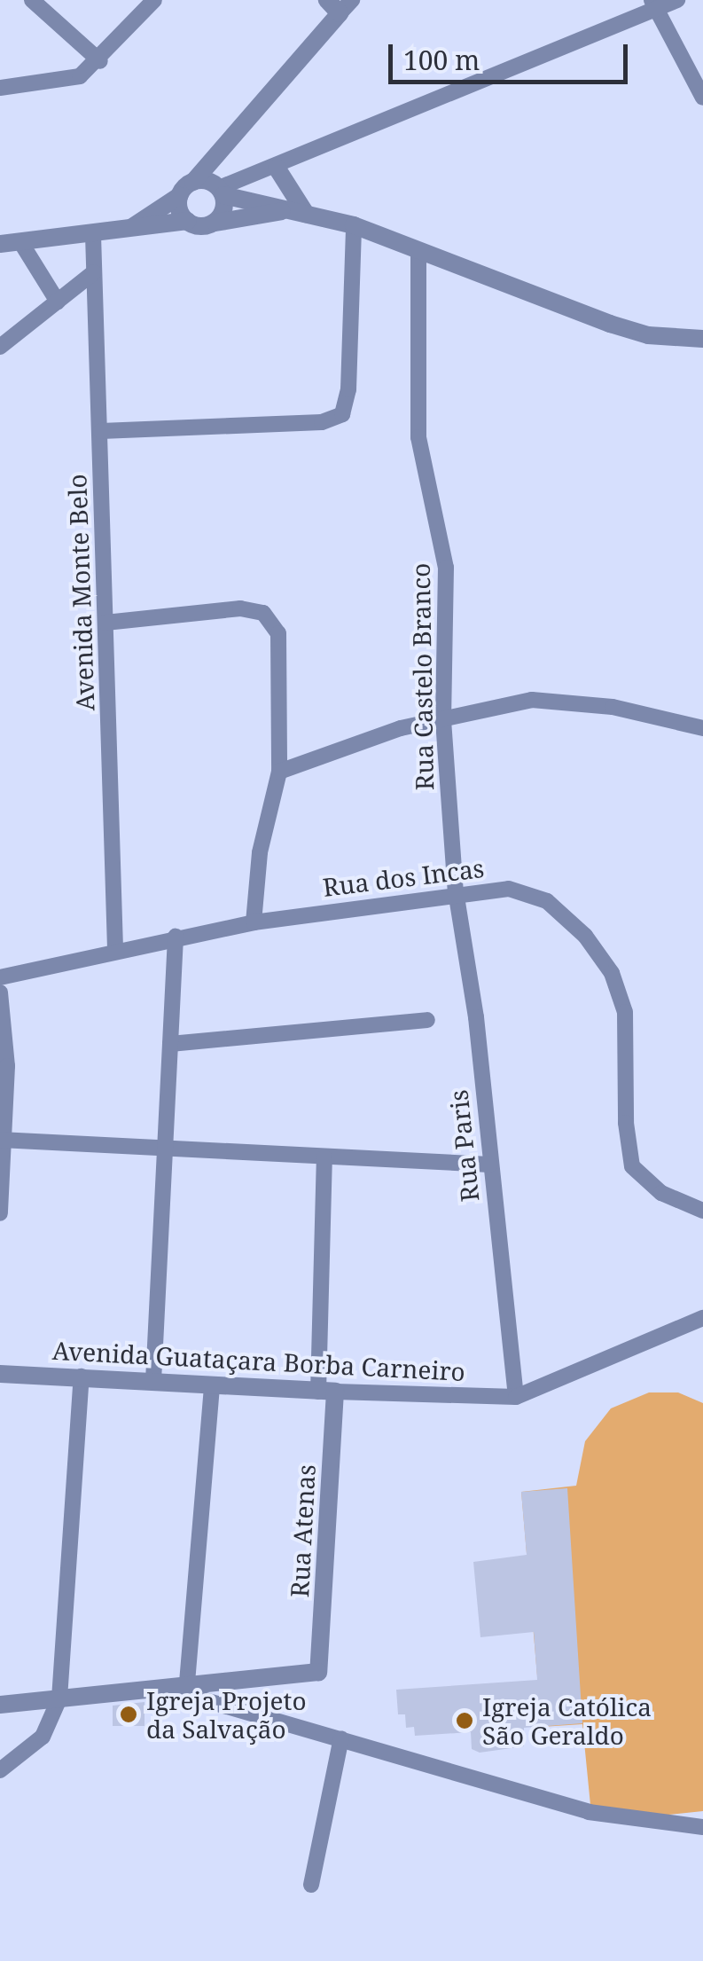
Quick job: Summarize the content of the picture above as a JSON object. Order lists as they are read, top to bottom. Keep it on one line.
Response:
{"streets":{"street":["Avenida Monte Belo","Rua Castelo Branco","Rua dos Incas","Rua Paris","Avenida Guataçara Borba Carneiro","Rua Atenas"]},"crossings":[["Avenida Monte Belo","Rua dos Incas"],["Rua Castelo Branco","Rua dos Incas"],["Rua Castelo Branco","Rua Paris"],["Rua dos Incas","Rua Paris"],["Rua Paris","Avenida Guataçara Borba Carneiro"],["Avenida Guataçara Borba Carneiro","Rua Atenas"]],"places":["Igreja Projeto da Salvação","Igreja Católica São Geraldo"],"scale_bar":"100 m"}
